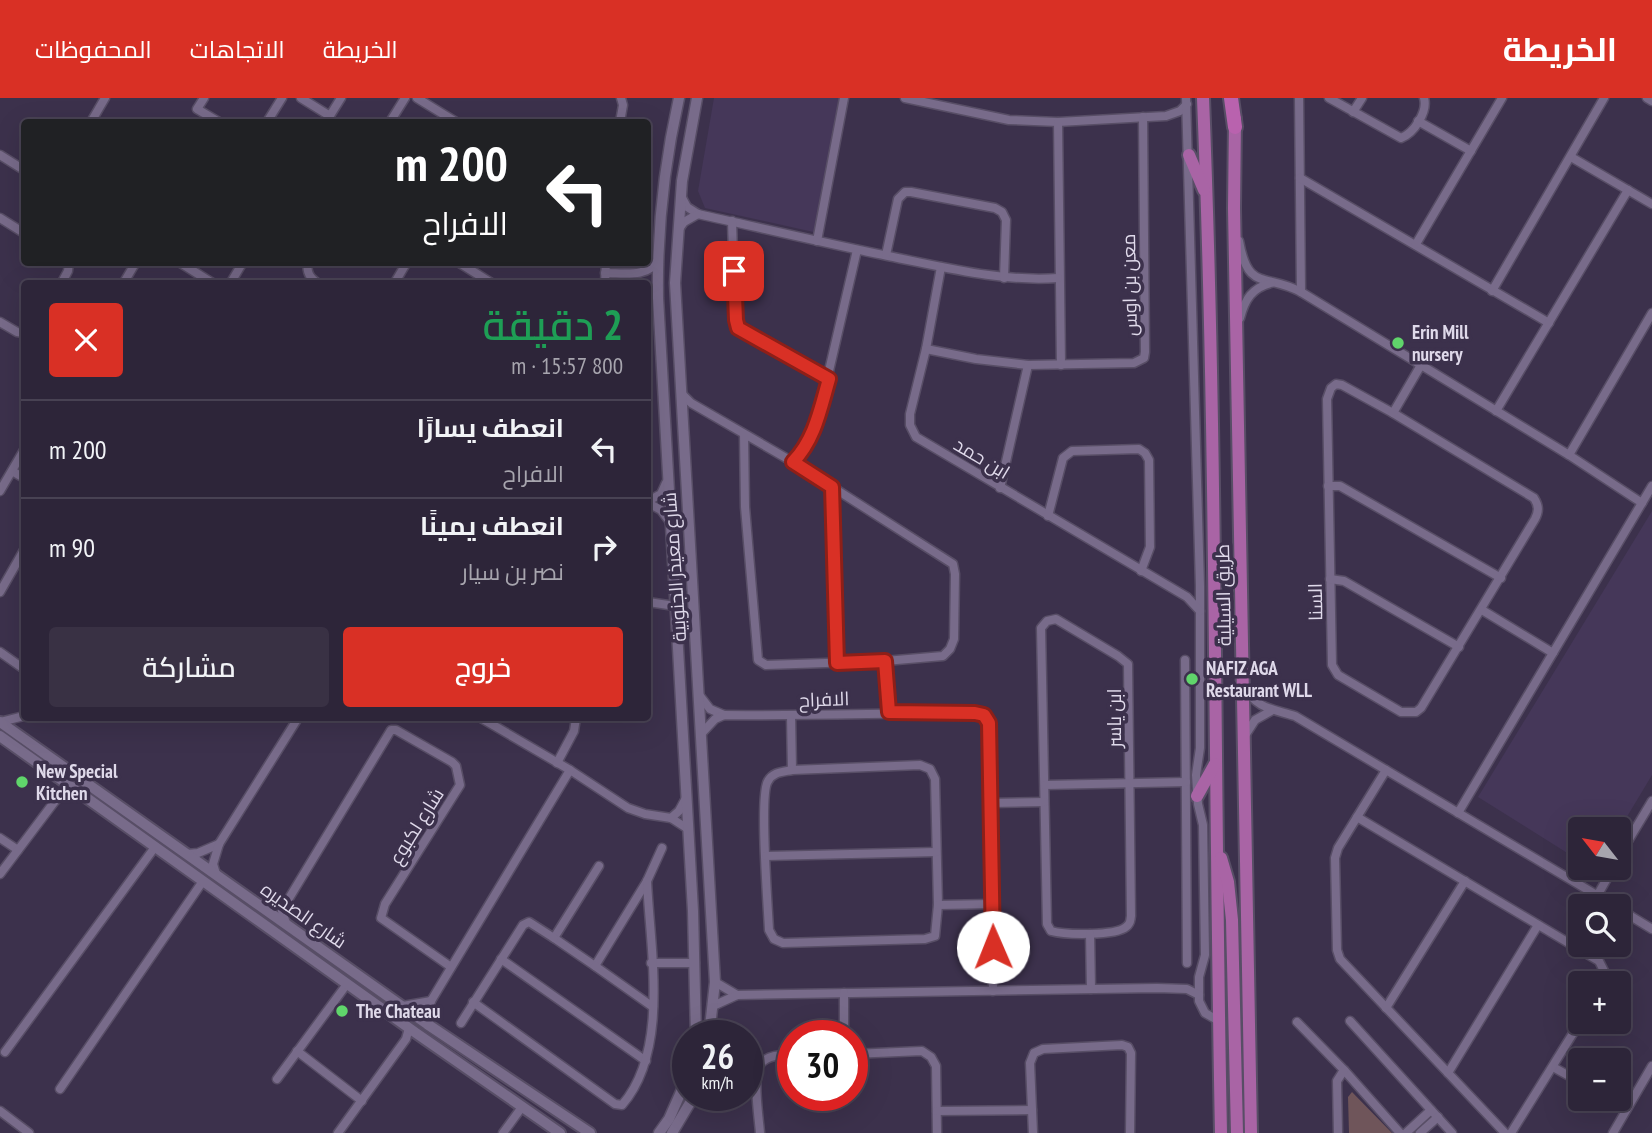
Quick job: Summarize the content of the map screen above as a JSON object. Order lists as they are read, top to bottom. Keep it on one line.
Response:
{"streets":{"main road":["طريق السيلية","شارع الصديره"],"street":["معن بن اوس","ابن حمد","شارع معيذر الجنوبية","السنا","الافراح","ابن ياسر","شارع لكبوع"]},"crossings":[["معن بن اوس","ابن حمد"],["ابن حمد","طريق السيلية"],["شارع لكبوع","شارع الصديره"]],"places":["Erin Mill nursery","NAFIZ AGA Restaurant WLL","New Special Kitchen","The Chateau"],"north":"top left","page":{"header":"الخريطة","nav":["الخريطة","الاتجاهات","المحفوظات"],"turn":["200 m","الافراح"],"heading":["2 دقيقة","800 m · 15:57"],"list":[{"name":"انعطف يسارًا","note":"الافراح","value":"200 m"},{"name":"انعطف يمينًا","note":"نصر بن سيار","value":"90 m"}],"buttons":["خروج","مشاركة"],"map_buttons":["+","−"],"speed":"26 km/h","limit":"30"}}
